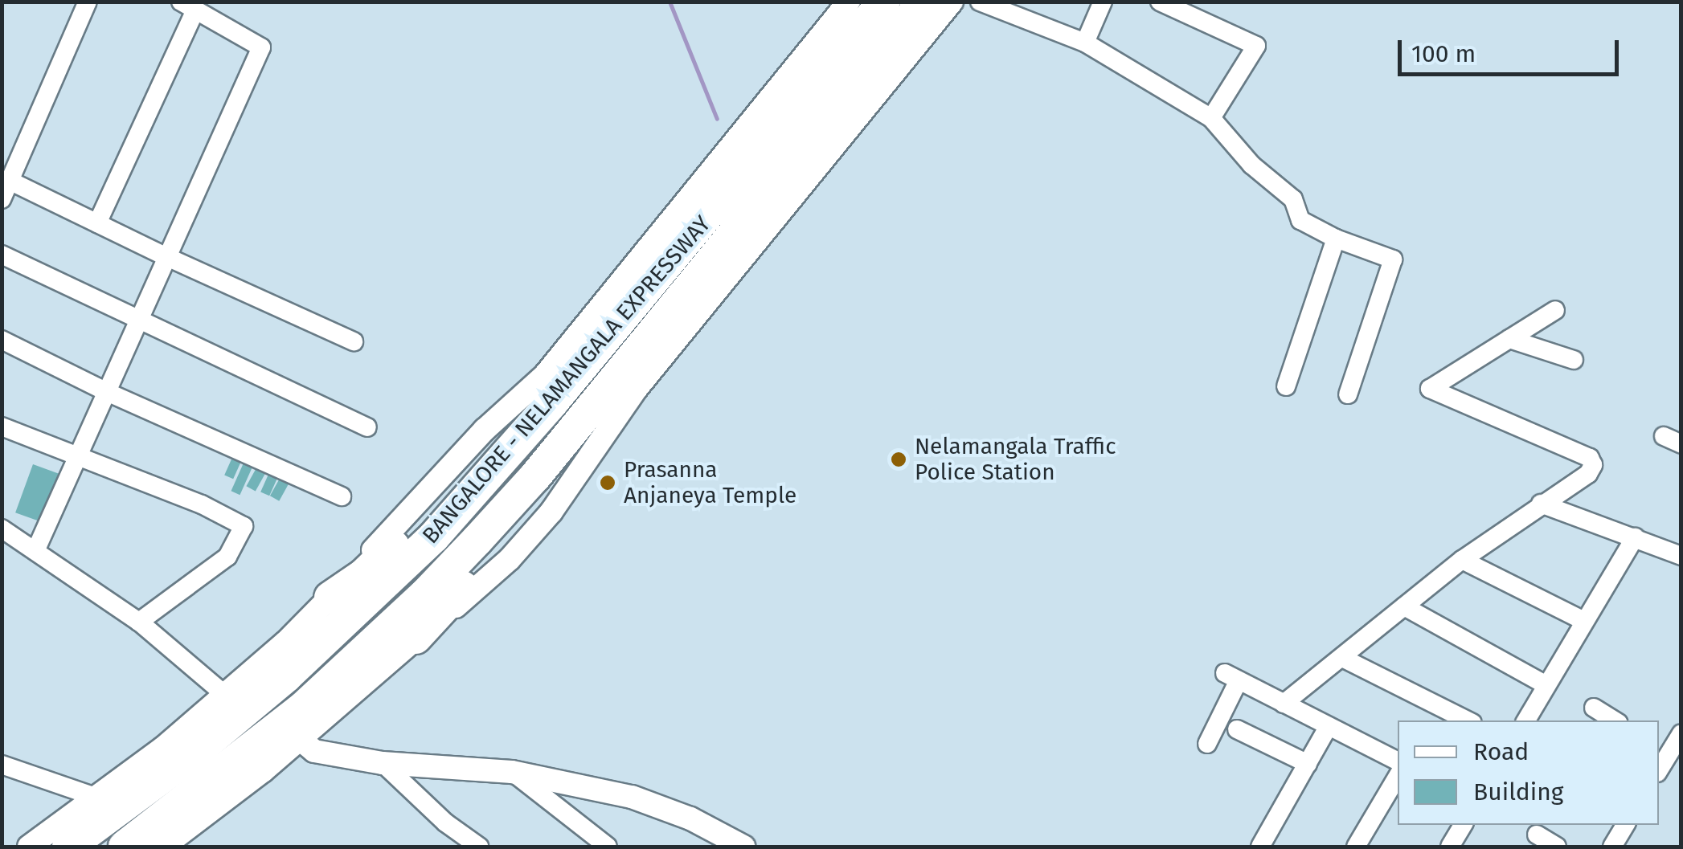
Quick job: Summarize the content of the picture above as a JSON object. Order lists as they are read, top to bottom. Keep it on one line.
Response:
{"streets":{"highway":["BANGALORE - NELAMANGALA EXPRESSWAY"]},"places":["Nelamangala Traffic Police Station","Prasanna Anjaneya Temple"],"legend":["Road","Building"],"scale_bar":"100 m"}
